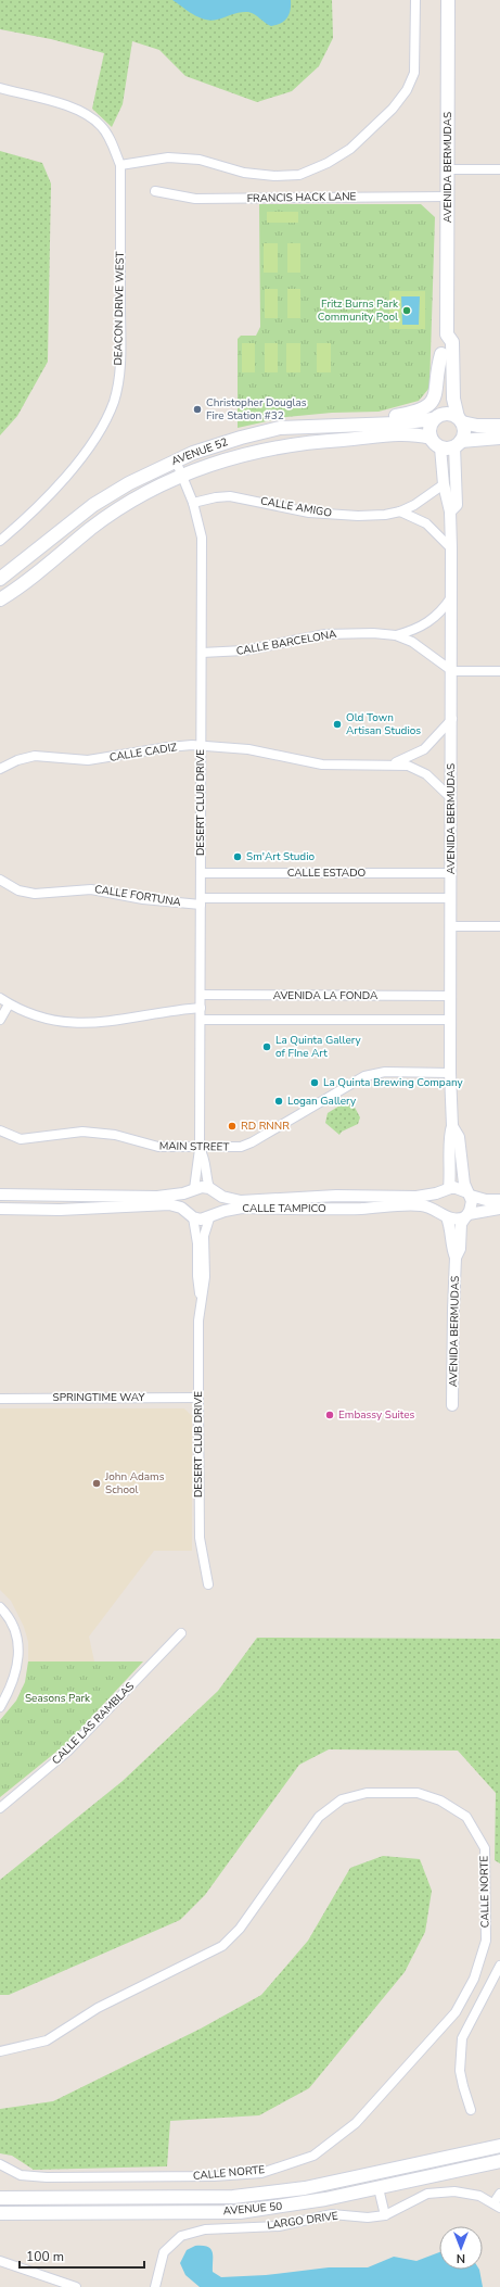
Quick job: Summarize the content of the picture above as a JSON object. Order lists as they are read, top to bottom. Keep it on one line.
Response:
{"streets":{"main road":["AVENIDA BERMUDAS","AVENUE 52","AVENUE 50"],"street":["FRANCIS HACK LANE","DEACON DRIVE WEST","CALLE AMIGO","CALLE BARCELONA","CALLE CADIZ","DESERT CLUB DRIVE","CALLE ESTADO","CALLE FORTUNA","AVENIDA LA FONDA","MAIN STREET","CALLE TAMPICO","SPRINGTIME WAY","CALLE LAS RAMBLAS","CALLE NORTE","LARGO DRIVE"]},"crossings":[["AVENIDA BERMUDAS","FRANCIS HACK LANE"],["AVENIDA BERMUDAS","AVENUE 52"],["AVENIDA BERMUDAS","CALLE AMIGO"],["AVENIDA BERMUDAS","CALLE BARCELONA"],["AVENIDA BERMUDAS","CALLE CADIZ"],["AVENIDA BERMUDAS","CALLE ESTADO"],["AVENIDA BERMUDAS","AVENIDA LA FONDA"],["AVENIDA BERMUDAS","MAIN STREET"],["AVENIDA BERMUDAS","CALLE TAMPICO"],["AVENUE 52","DESERT CLUB DRIVE"],["CALLE AMIGO","DESERT CLUB DRIVE"],["CALLE BARCELONA","DESERT CLUB DRIVE"],["CALLE CADIZ","DESERT CLUB DRIVE"],["DESERT CLUB DRIVE","CALLE ESTADO"],["DESERT CLUB DRIVE","CALLE FORTUNA"],["DESERT CLUB DRIVE","AVENIDA LA FONDA"],["DESERT CLUB DRIVE","MAIN STREET"],["DESERT CLUB DRIVE","CALLE TAMPICO"],["DESERT CLUB DRIVE","SPRINGTIME WAY"]],"parks":["Seasons Park"],"places":["Fritz Burns Park Community Pool","Christopher Douglas Fire Station #32","Old Town Artisan Studios","Sm'Art Studio","La Quinta Gallery of FIne Art","La Quinta Brewing Company","Logan Gallery","RD RNNR","Embassy Suites","John Adams School"],"scale_bar":"100 m","north":"bottom"}
